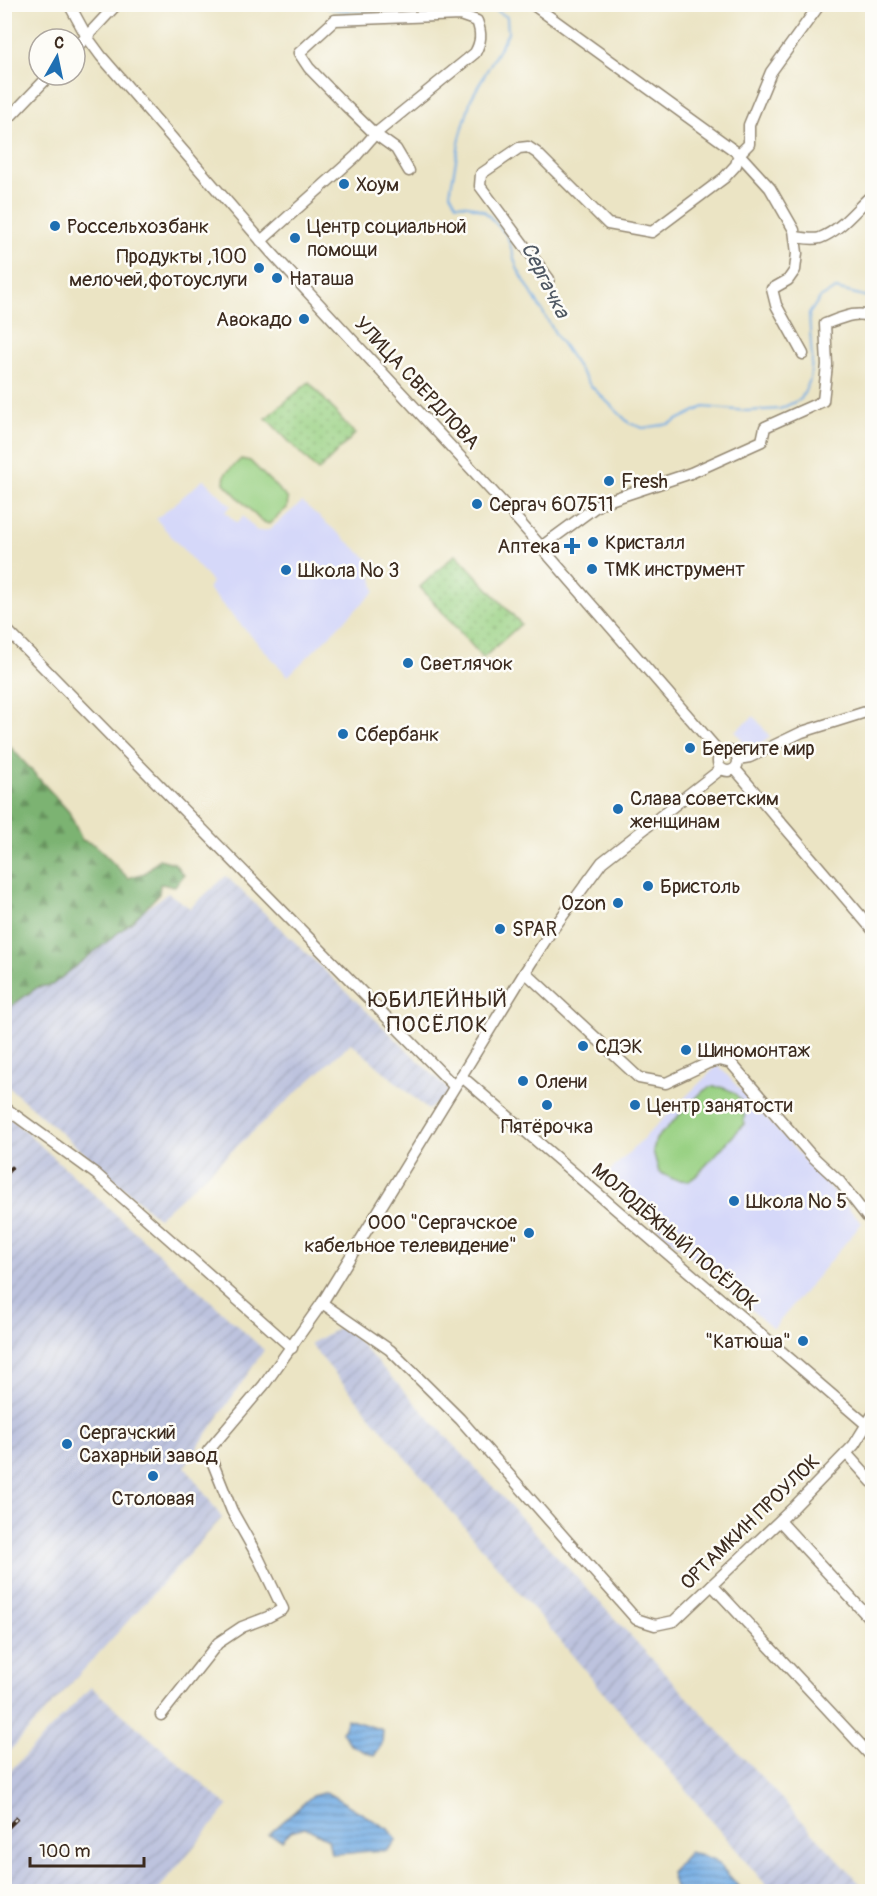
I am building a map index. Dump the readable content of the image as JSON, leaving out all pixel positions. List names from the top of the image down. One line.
{"streets":{"street":["УЛИЦА СВЕРДЛОВА","МОЛОДЁЖНЫЙ ПОСЁЛОК","ОРТАМКИН ПРОУЛОК"]},"crossings":[["МОЛОДЁЖНЫЙ ПОСЁЛОК","ОРТАМКИН ПРОУЛОК"]],"districts":["ЮБИЛЕЙНЫЙ ПОСЁЛОК"],"water":["Сергачка"],"places":{"other":["Хоум","Россельхозбанк","Центр социальной помощи","Продукты ,100 мелочей,фотоуслуги","Наташа","Авокадо","Fresh","Сергач 607511","Кристалл","ТМК инструмент","Школа № 3","Светлячок","Сбербанк","Берегите мир","Слава советским женщинам","Бристоль","Ozon","SPAR","СДЭК","Шиномонтаж","Олени","Пятёрочка","Центр занятости","Школа № 5","ООО \"Сергачское кабельное телевидение\"","\"Катюша\"","Сергачский Сахарный завод","Столовая"],"health":["Аптека"]},"scale_bar":"100 m","north":"top"}
